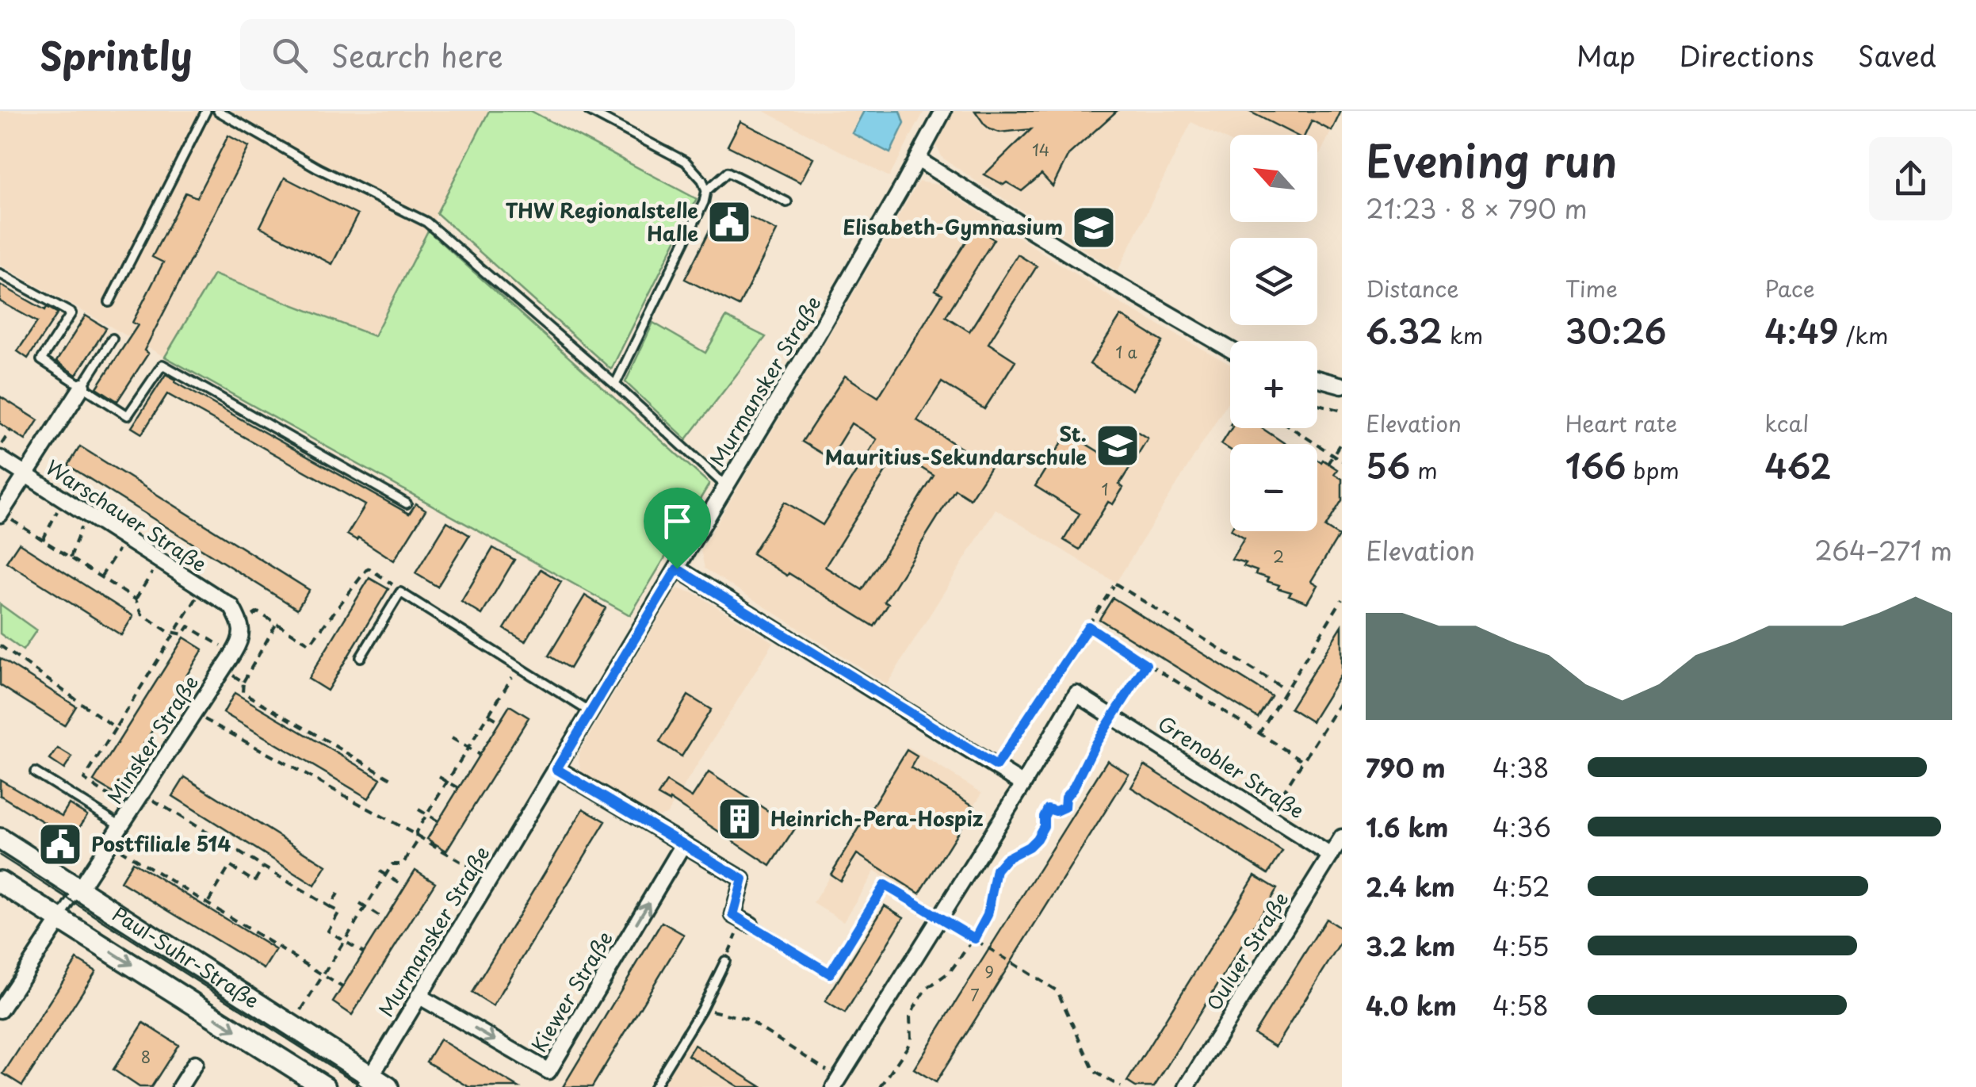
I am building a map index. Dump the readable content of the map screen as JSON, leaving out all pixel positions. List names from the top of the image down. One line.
{"streets":{"street":["Murmansker Straße","Warschauer Straße","Minsker Straße","Grenobler Straße","Ouluer Straße","Paul-Suhr-Straße","Kiewer Straße"]},"crossings":[["Murmansker Straße","Paul-Suhr-Straße"],["Murmansker Straße","Kiewer Straße"],["Warschauer Straße","Minsker Straße"],["Minsker Straße","Paul-Suhr-Straße"],["Grenobler Straße","Ouluer Straße"]],"places":{"public building":["THW Regionalstelle Halle","Postfiliale 514"],"school or university":["Elisabeth-Gymnasium","St. Mauritius-Sekundarschule"],"building":["Heinrich-Pera-Hospiz"]},"house_numbers":["14","1 a","1","2","9","7","8"],"north":"top left","page":{"header":"Sprintly","search":"Search here","nav":["Map","Directions","Saved"],"heading":["Evening run","21:23 · 8 × 790 m"],"map_buttons":["+","−"],"stats":[["Distance","6.32 km"],["Time","30:26"],["Pace","4:49 /km"],["Elevation","56 m"],["Heart rate","166 bpm"],["kcal","462"]],"chart":["Elevation","264–271 m"],"list":[{"name":"790 m","note":"4:38"},{"name":"1.6 km","note":"4:36"},{"name":"2.4 km","note":"4:52"},{"name":"3.2 km","note":"4:55"},{"name":"4.0 km","note":"4:58"}]}}
